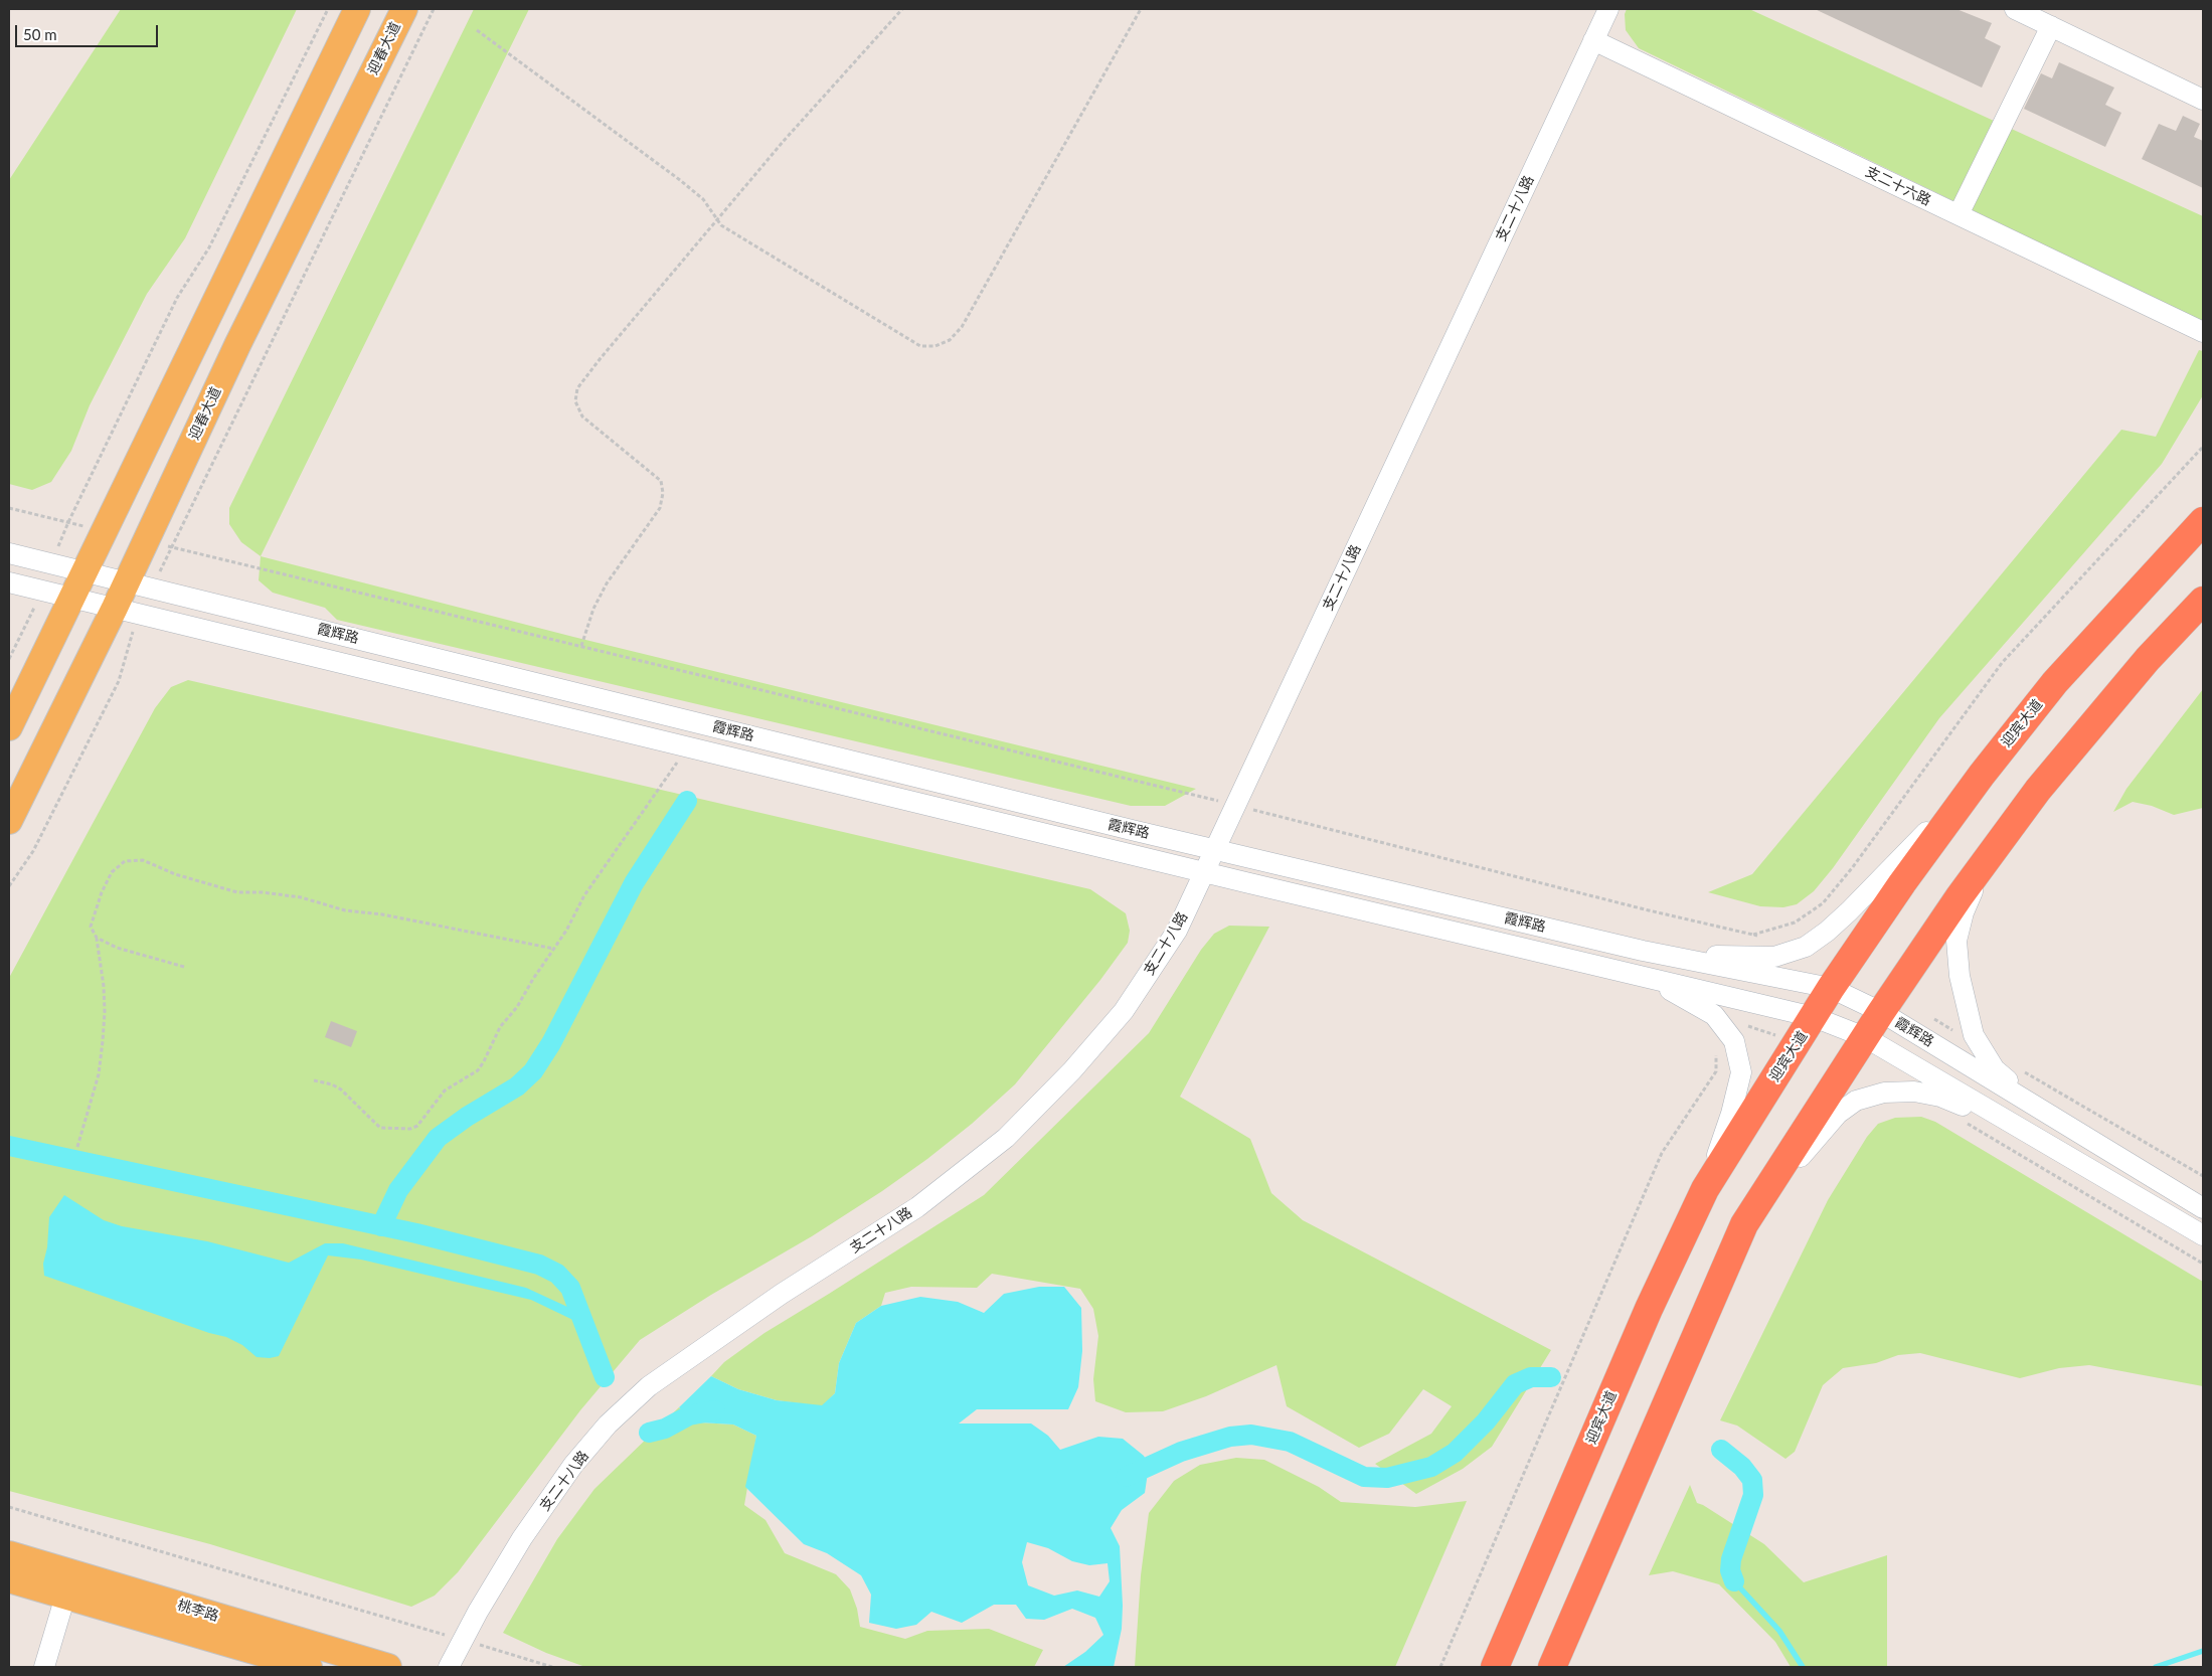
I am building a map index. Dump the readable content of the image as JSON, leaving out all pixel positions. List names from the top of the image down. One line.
{"streets":{"highway":["迎宾大道"],"main road":["迎春大道","桃李路"],"street":["支二十六路","支二十八路","霞辉路"]},"crossings":[["迎春大道","霞辉路"],["支二十六路","支二十八路"],["支二十八路","霞辉路"],["霞辉路","迎宾大道"]],"scale_bar":"50 m"}
